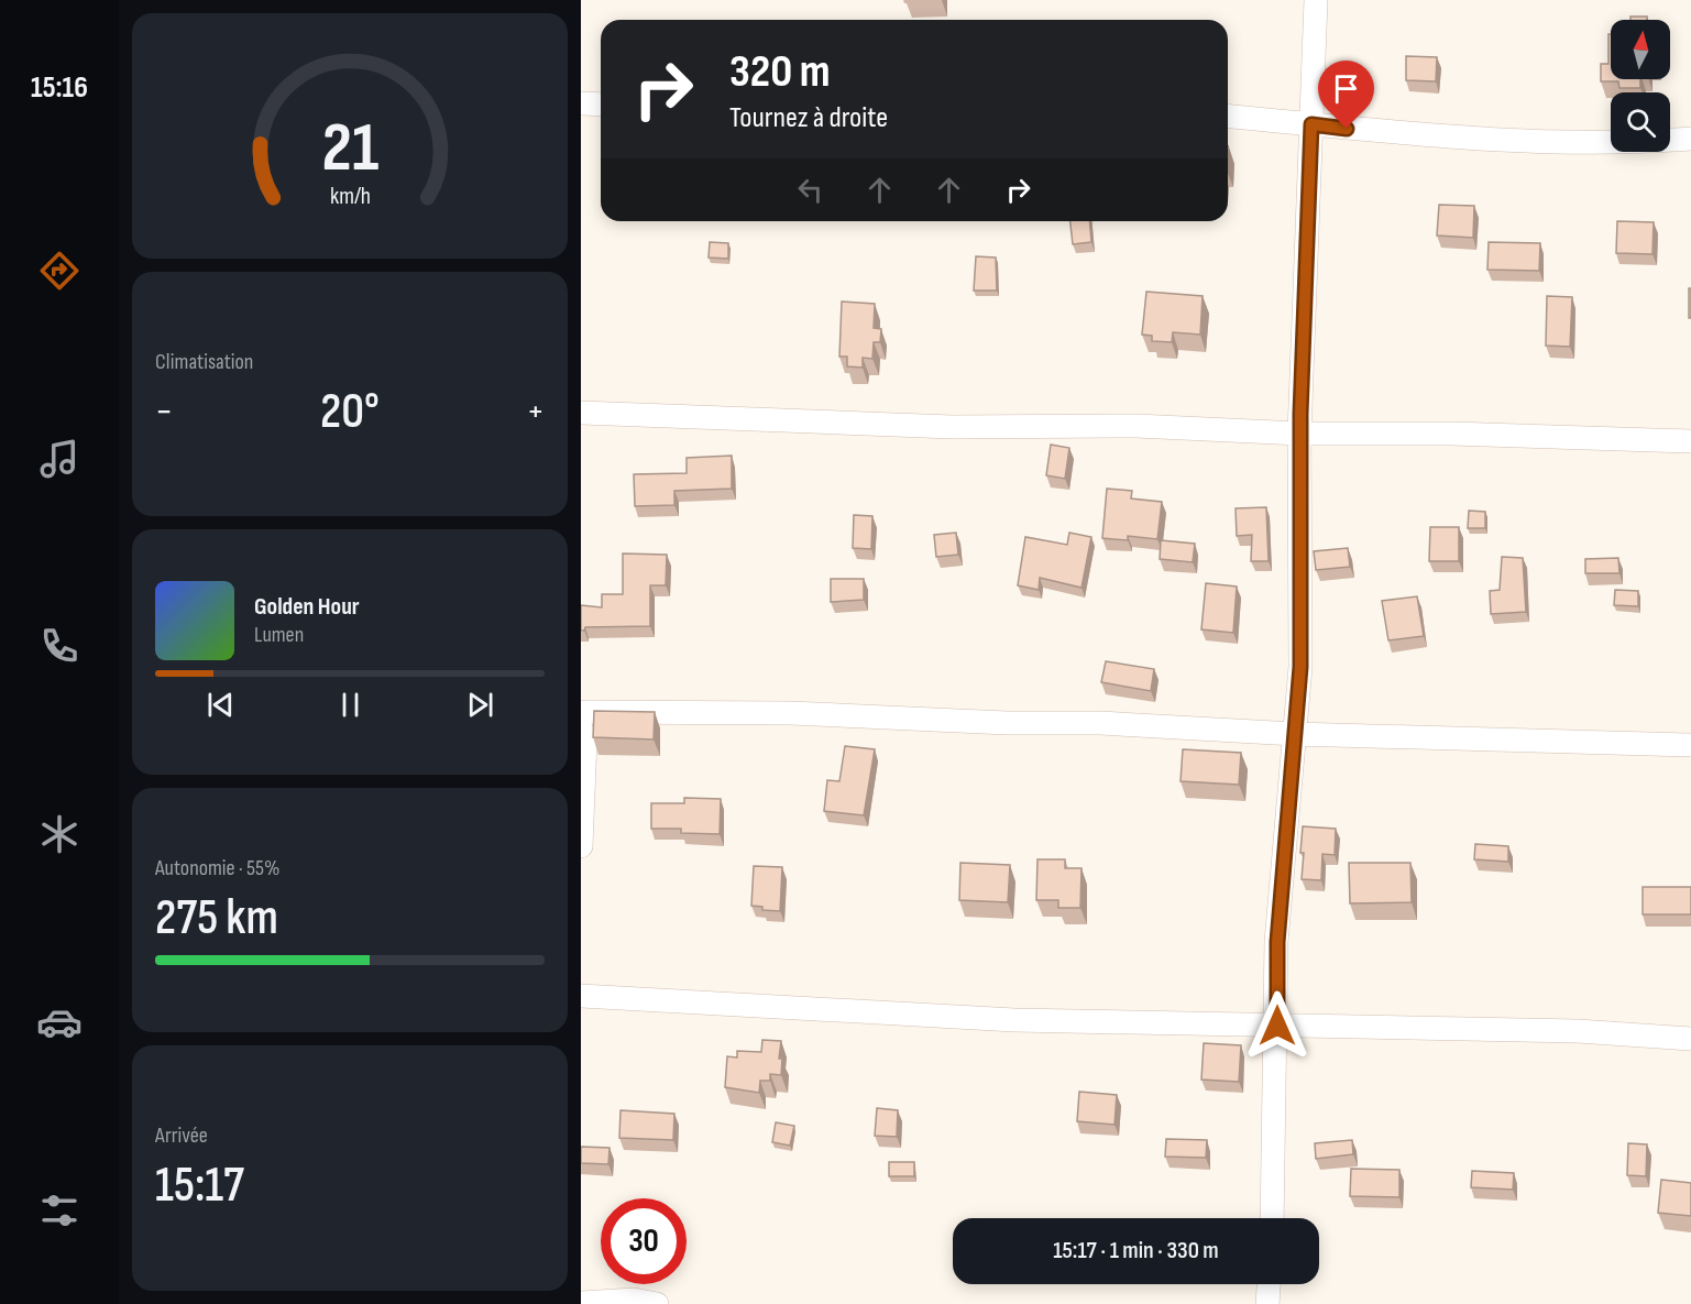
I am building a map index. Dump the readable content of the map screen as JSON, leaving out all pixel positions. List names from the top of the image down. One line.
{"north":"top","page":{"tabs":"15:16","turn":["320 m","Tournez à droite"],"tile":["Climatisation",["Autonomie · 55%","275 km"],["Arrivée","15:17"]],"heat":["−","20°","+"],"song":["Golden Hour","Lumen"],"limit":"30","trip":"15:17 · 1 min · 330 m","gauge":["21","km/h"]}}
